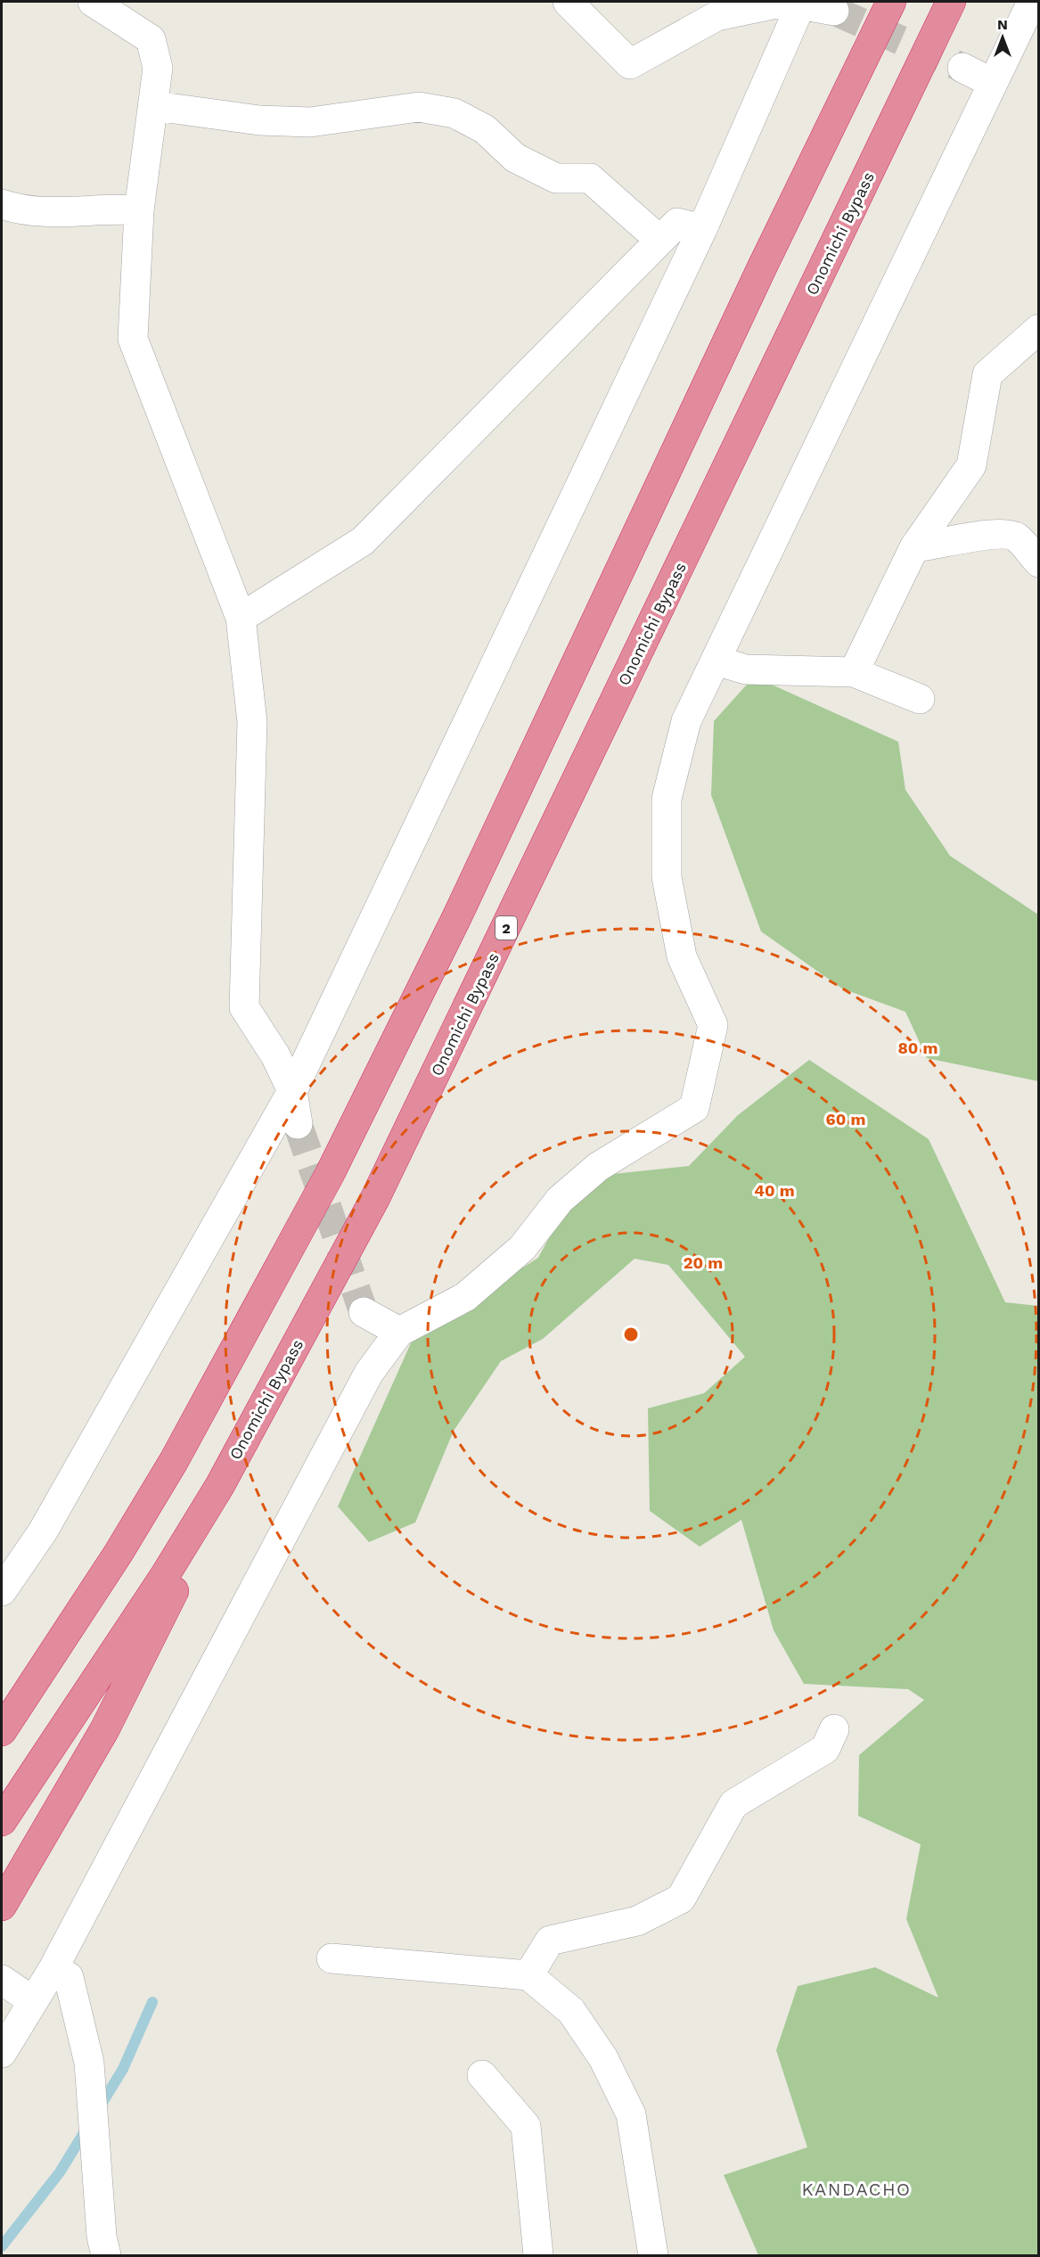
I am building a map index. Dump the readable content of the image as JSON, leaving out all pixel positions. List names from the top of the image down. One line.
{"streets":{"highway":["Onomichi Bypass","2"]},"districts":["KANDACHO"],"north":"top","rings":["80 m","60 m","40 m","20 m"]}
